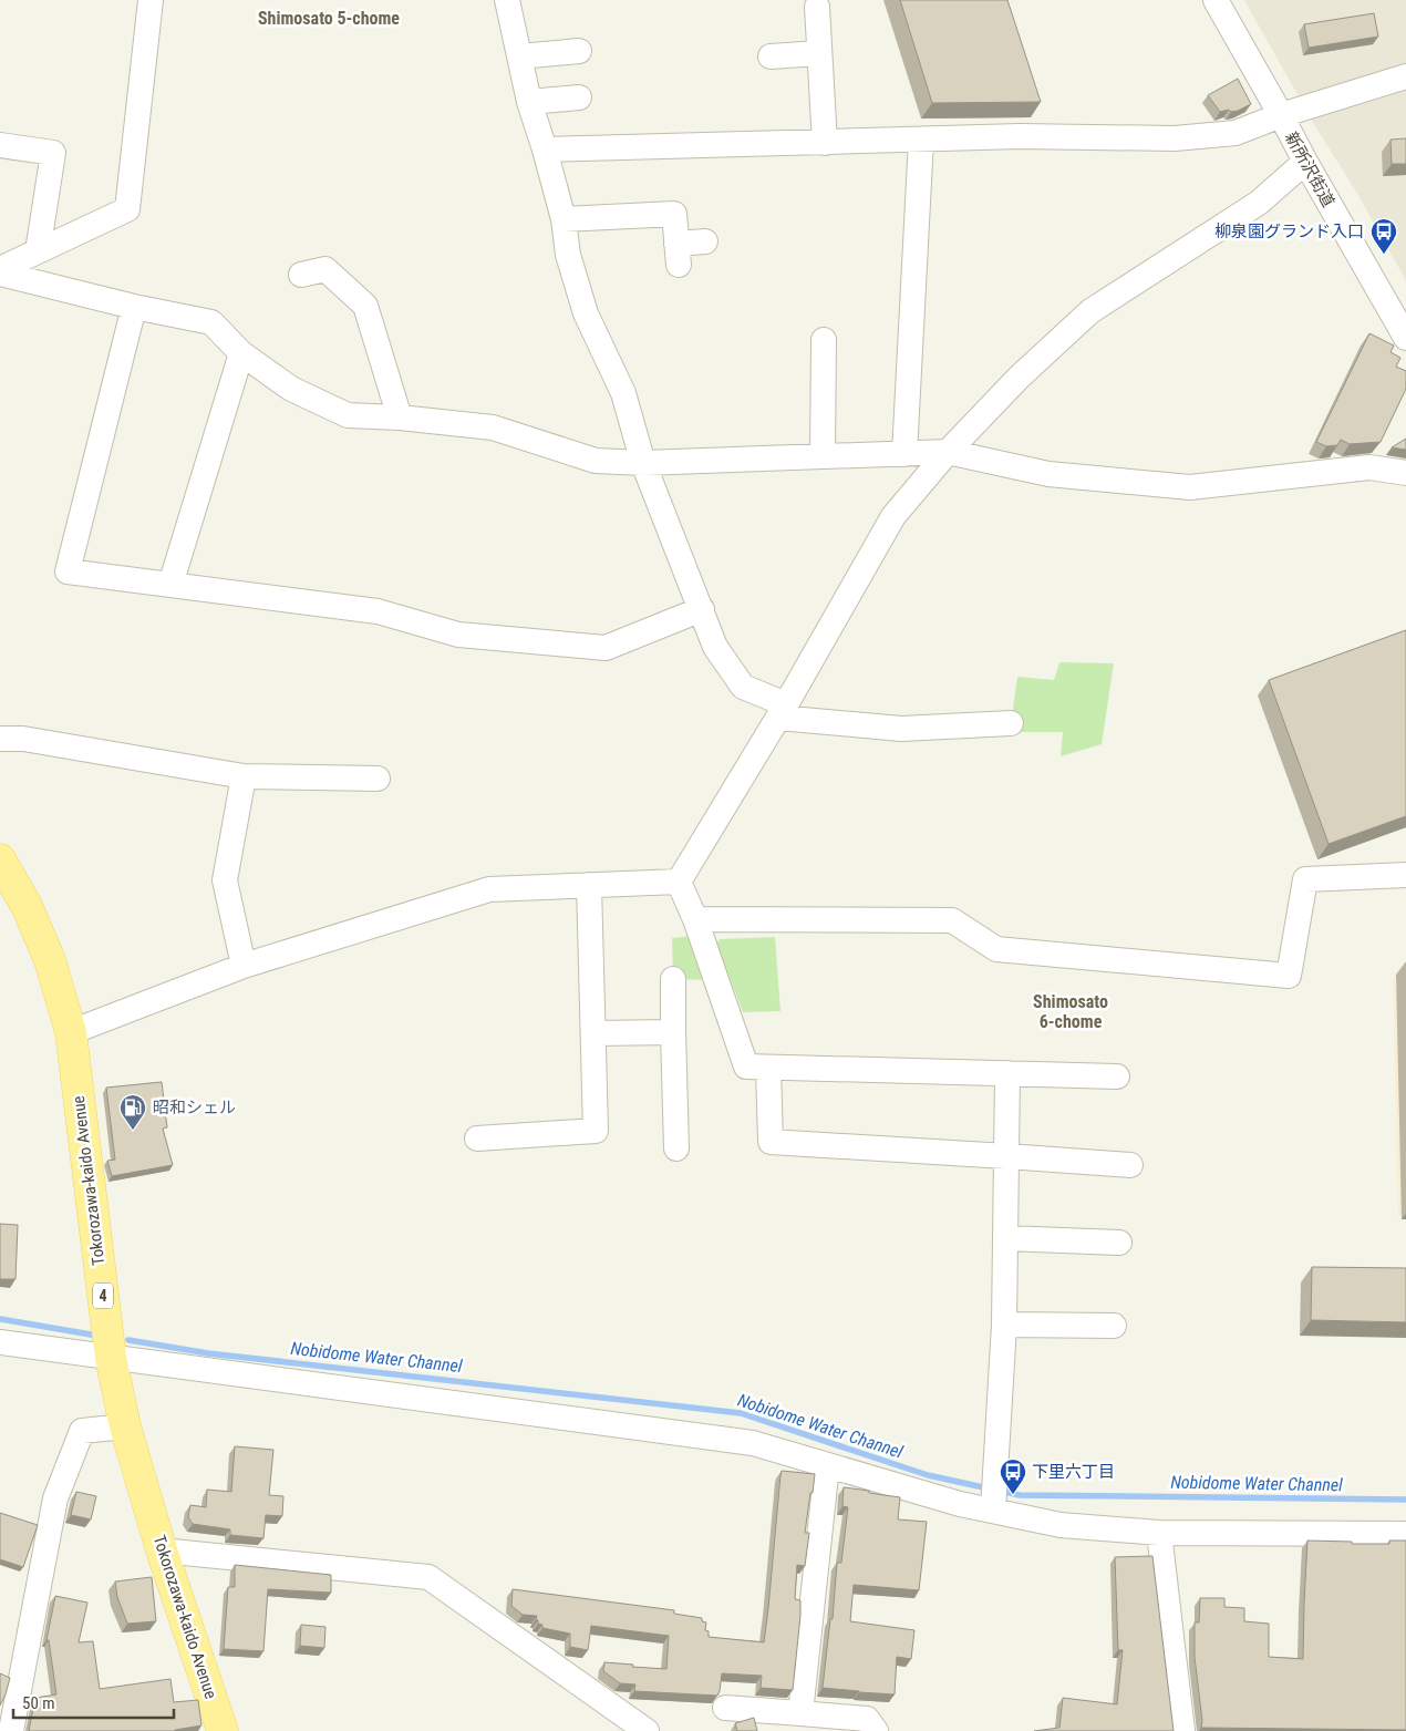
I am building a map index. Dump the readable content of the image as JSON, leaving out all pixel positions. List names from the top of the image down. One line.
{"streets":{"main road":["Tokorozawa-kaido Avenue","4"],"street":["新所沢街道"]},"districts":["Shimosato 5-chome","Shimosato 6-chome"],"water":["Nobidome Water Channel"],"places":{"bus stop":["柳泉園グランド入口","下里六丁目"],"fuel station":["昭和シェル"]},"scale_bar":"50 m"}
